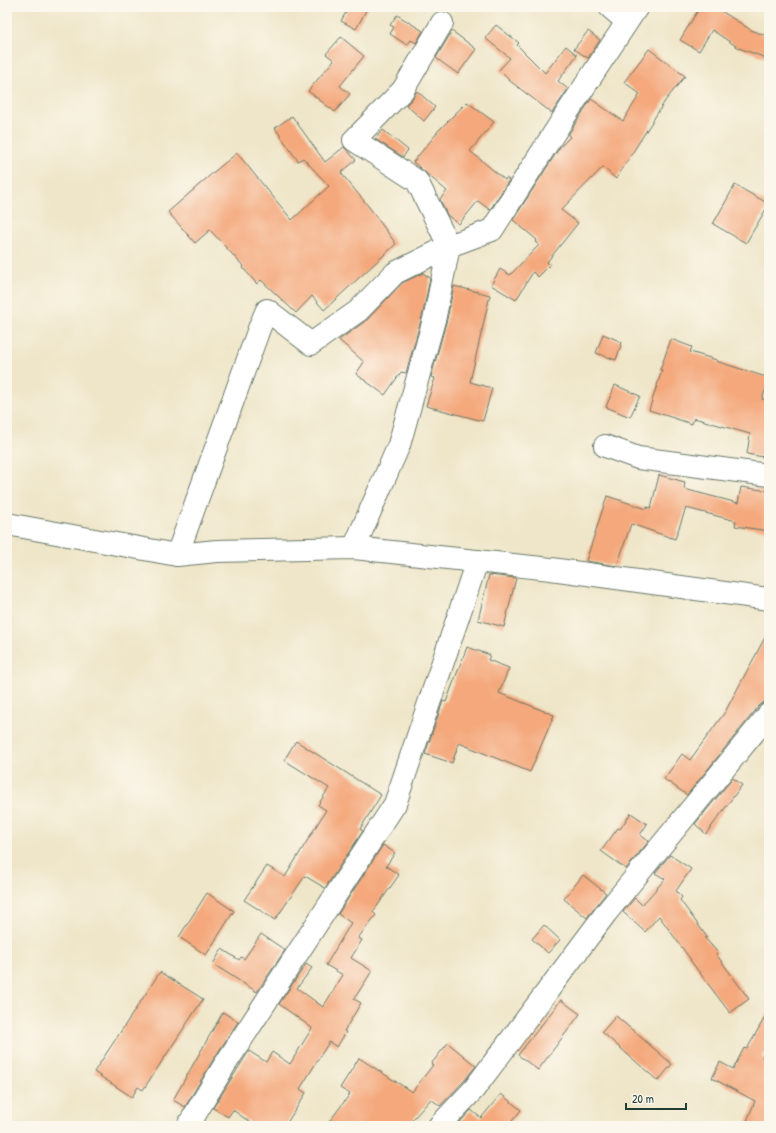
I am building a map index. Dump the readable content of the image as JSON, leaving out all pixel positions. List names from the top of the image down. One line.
{"scale_bar":"20 m"}
